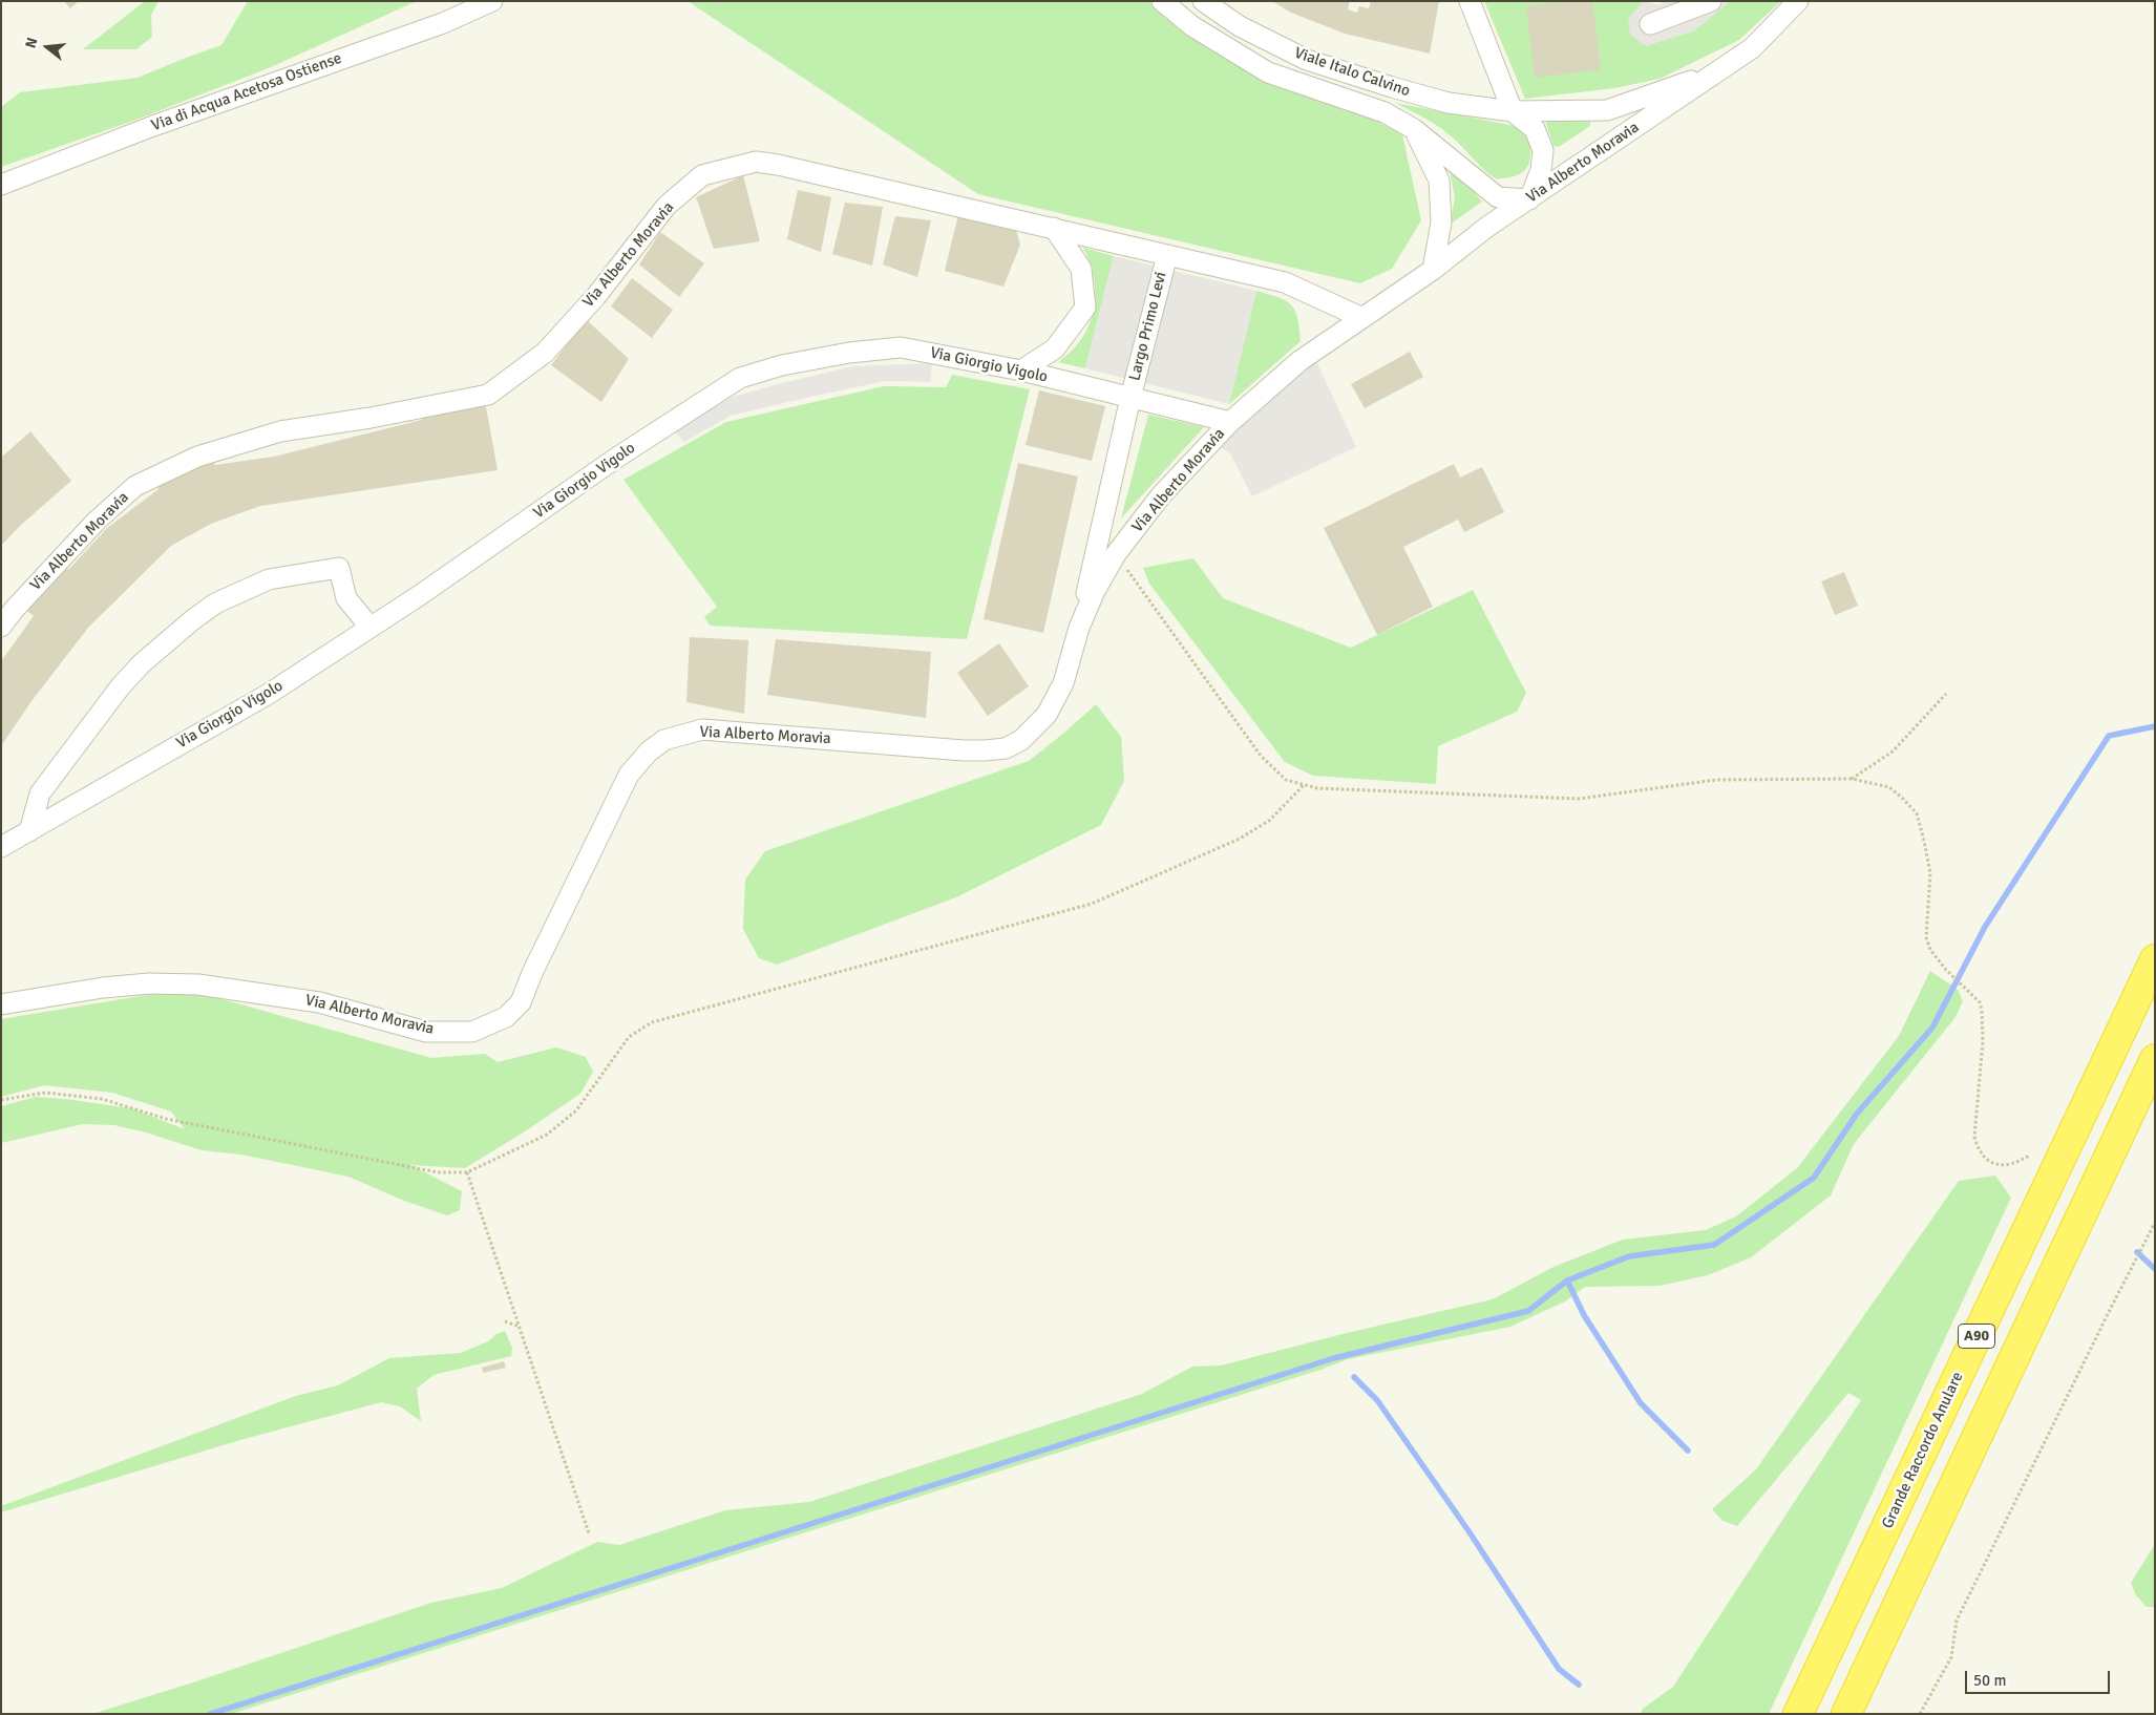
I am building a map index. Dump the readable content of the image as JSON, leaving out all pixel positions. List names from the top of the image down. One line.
{"streets":{"highway":["A90","Grande Raccordo Anulare"],"street":["Viale Italo Calvino","Via di Acqua Acetosa Ostiense","Via Alberto Moravia","Largo Primo Levi","Via Giorgio Vigolo"]},"crossings":[["Viale Italo Calvino","Via Alberto Moravia"],["Via Alberto Moravia","Largo Primo Levi"],["Via Alberto Moravia","Via Giorgio Vigolo"],["Largo Primo Levi","Via Giorgio Vigolo"]],"scale_bar":"50 m","north":"left"}
